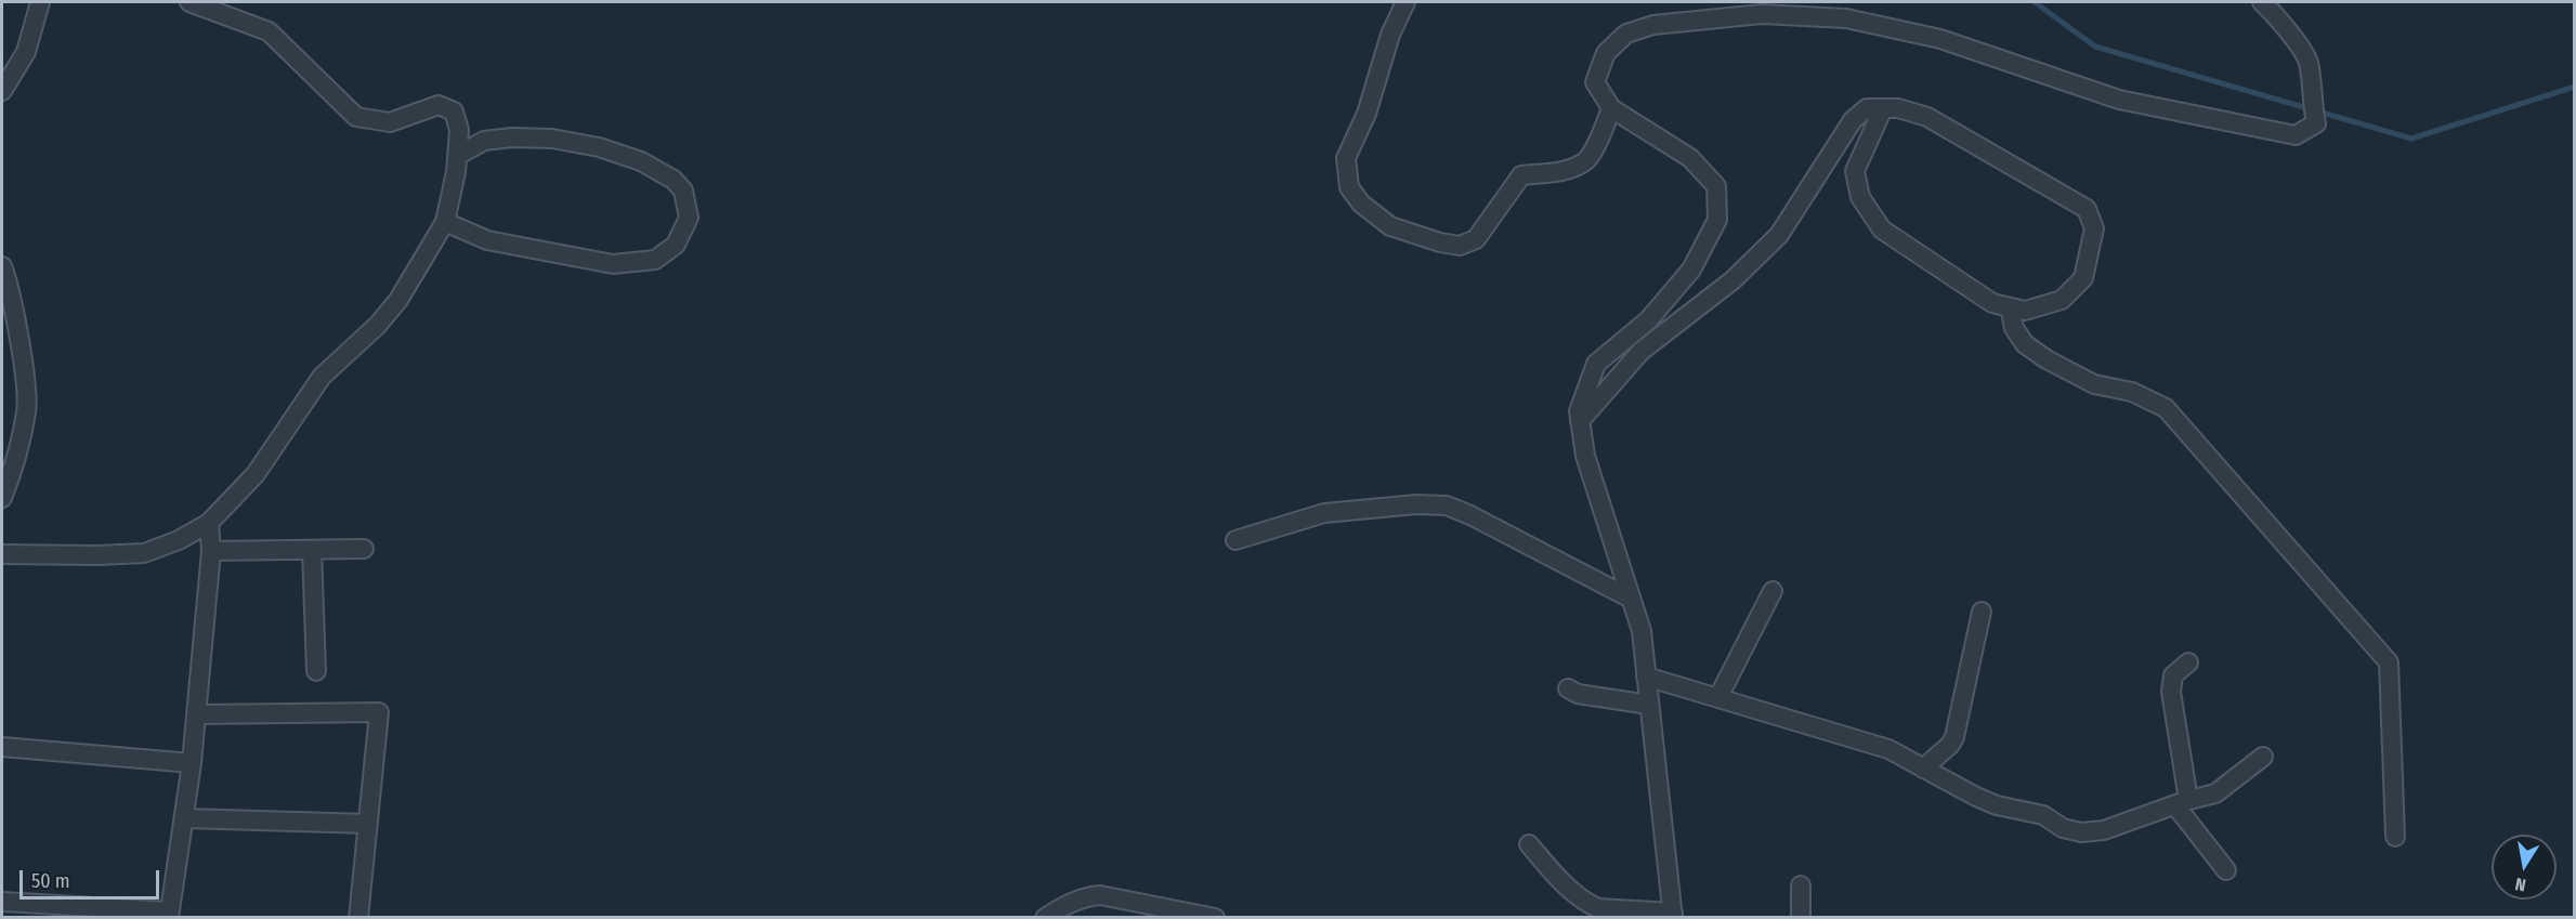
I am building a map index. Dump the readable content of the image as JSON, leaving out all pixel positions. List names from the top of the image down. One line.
{"scale_bar":"50 m","north":"bottom"}
